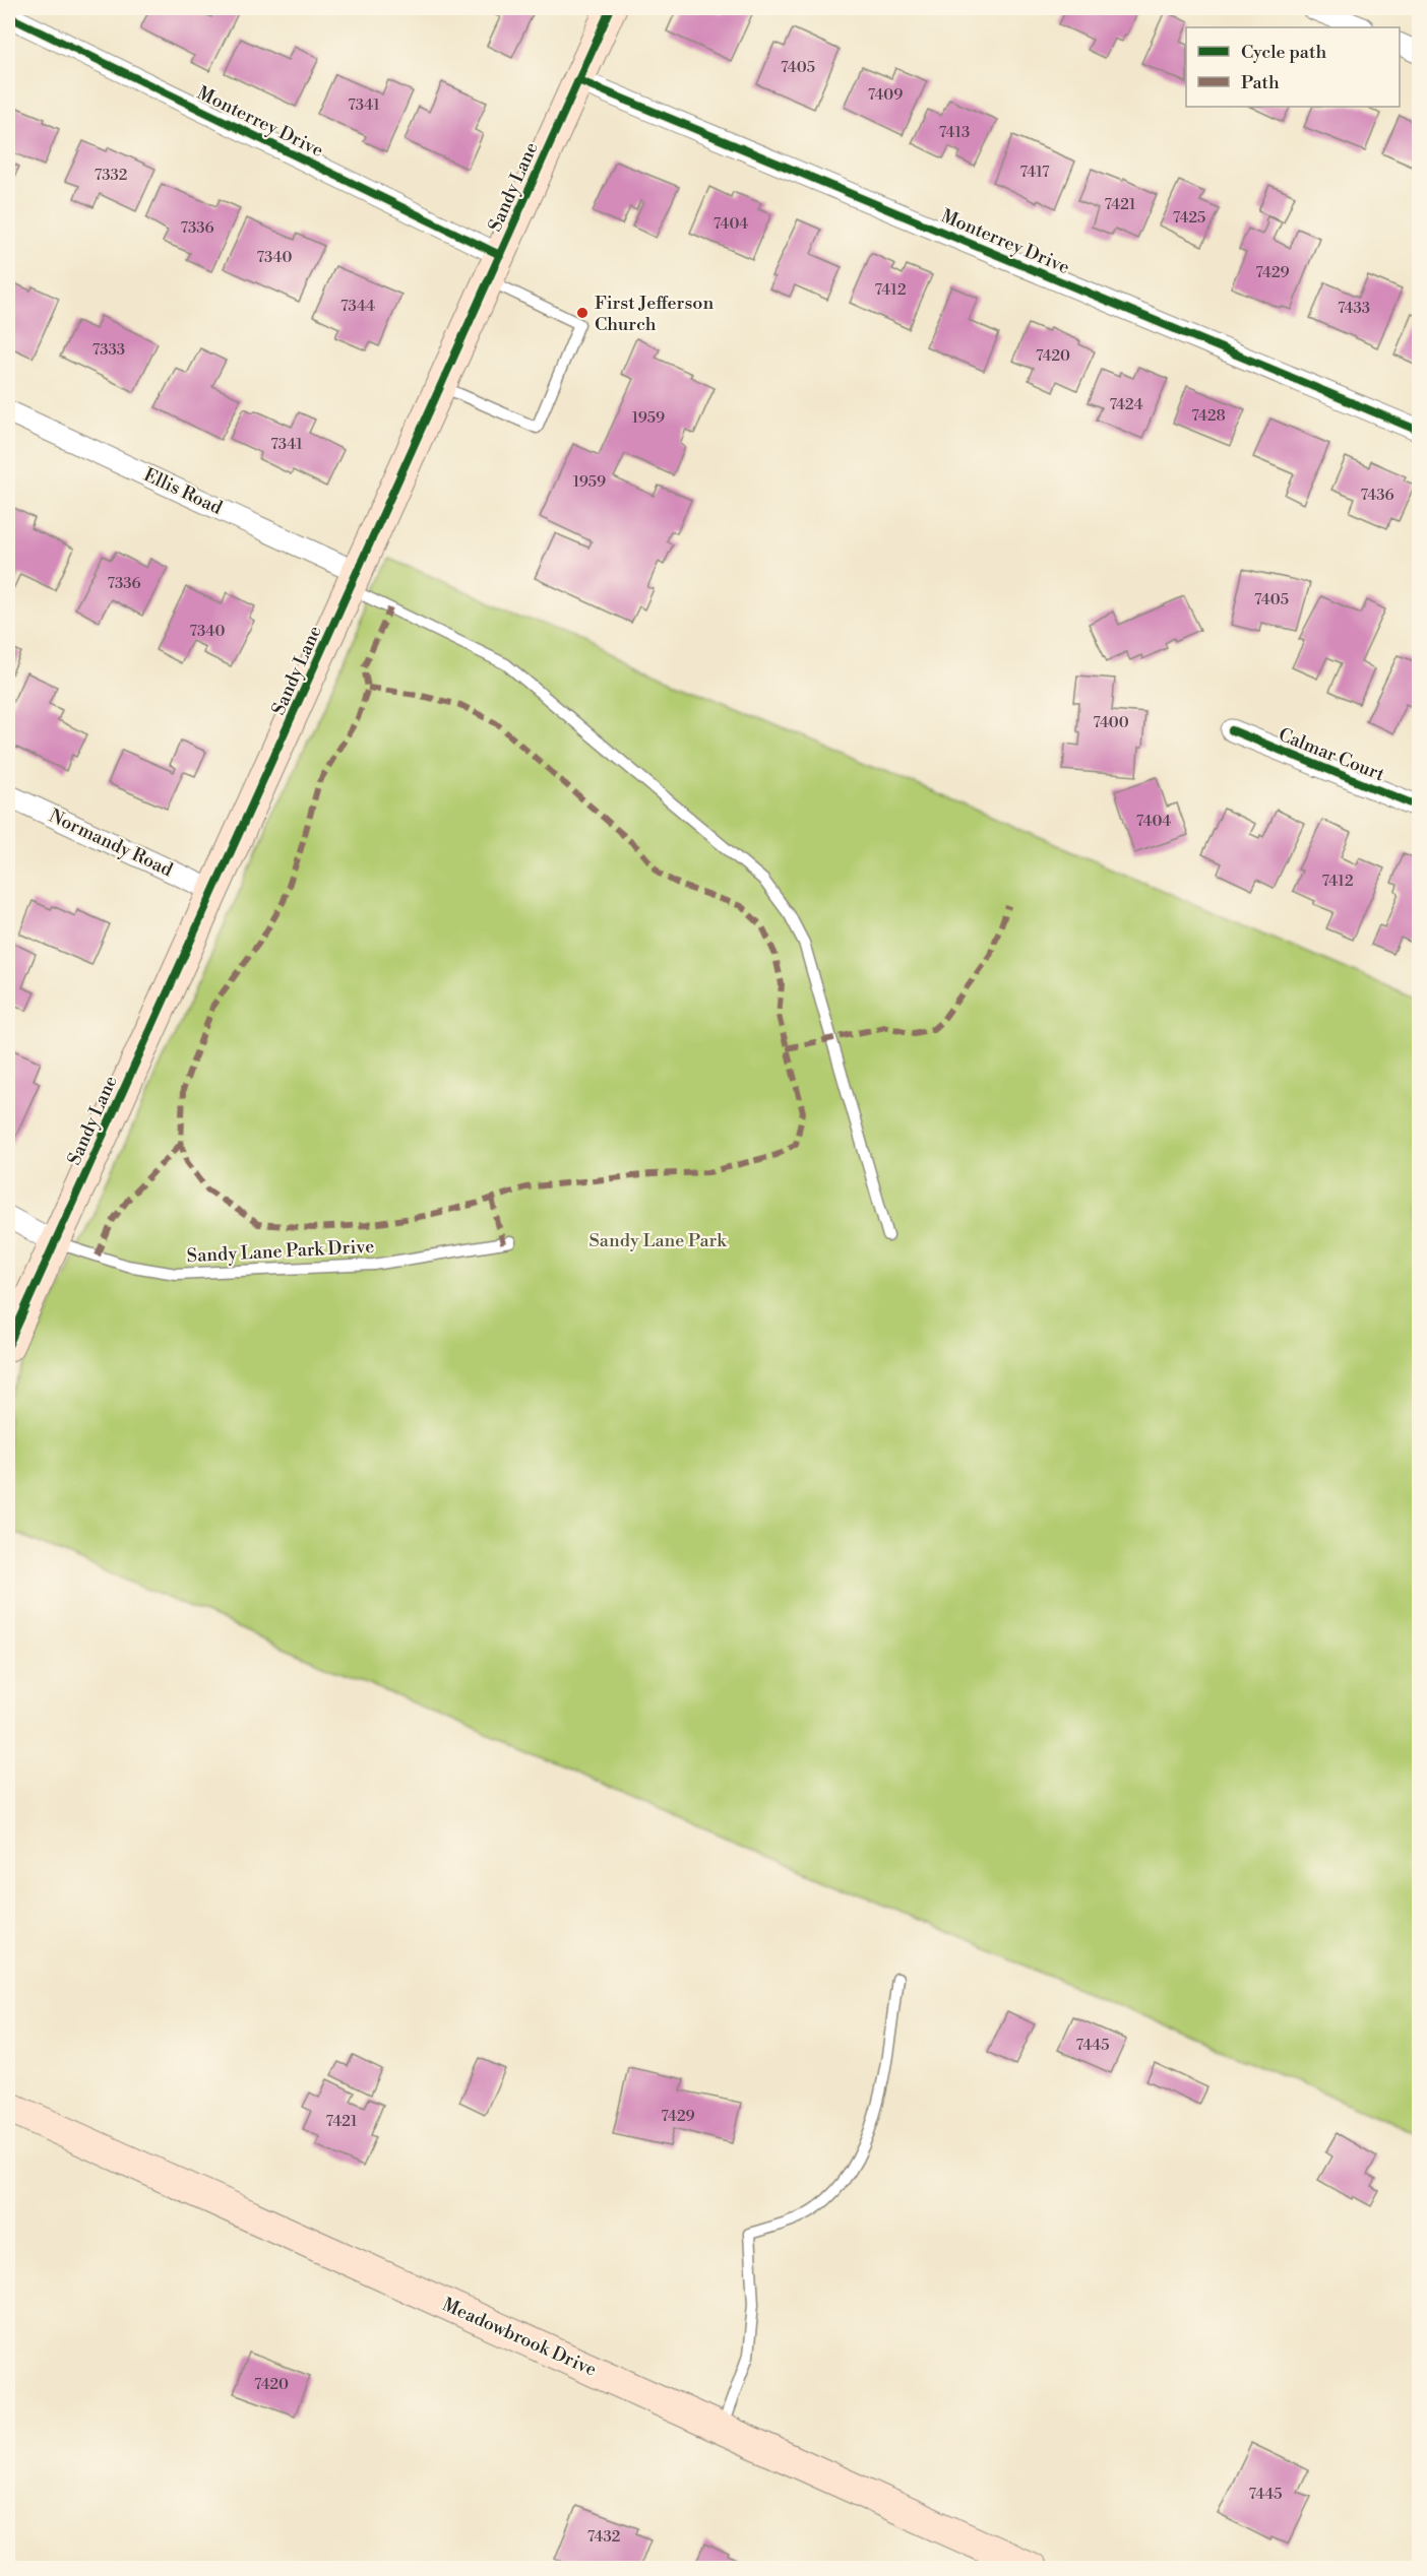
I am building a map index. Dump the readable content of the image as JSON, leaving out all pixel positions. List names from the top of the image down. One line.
{"streets":{"street":["Monterrey Drive","Sandy Lane","Ellis Road","Calmar Court","Normandy Road","Meadowbrook Drive"],"lane":["Sandy Lane Park Drive"]},"crossings":[["Monterrey Drive","Sandy Lane"],["Sandy Lane","Ellis Road"],["Sandy Lane","Normandy Road"],["Sandy Lane","Sandy Lane Park Drive"]],"parks":["Sandy Lane Park"],"places":["First Jefferson Church"],"house_numbers":["7405","7409","7341","7413","7417","7332","7421","7425","7404","7336","7340","7429","7412","7344","7433","7333","7420","7424","7428","1959","7341","1959","7436","7336","7405","7340","7400","7404","7412","7445","7429","7421","7420","7445","7432"],"legend":["Cycle path","Path"]}
